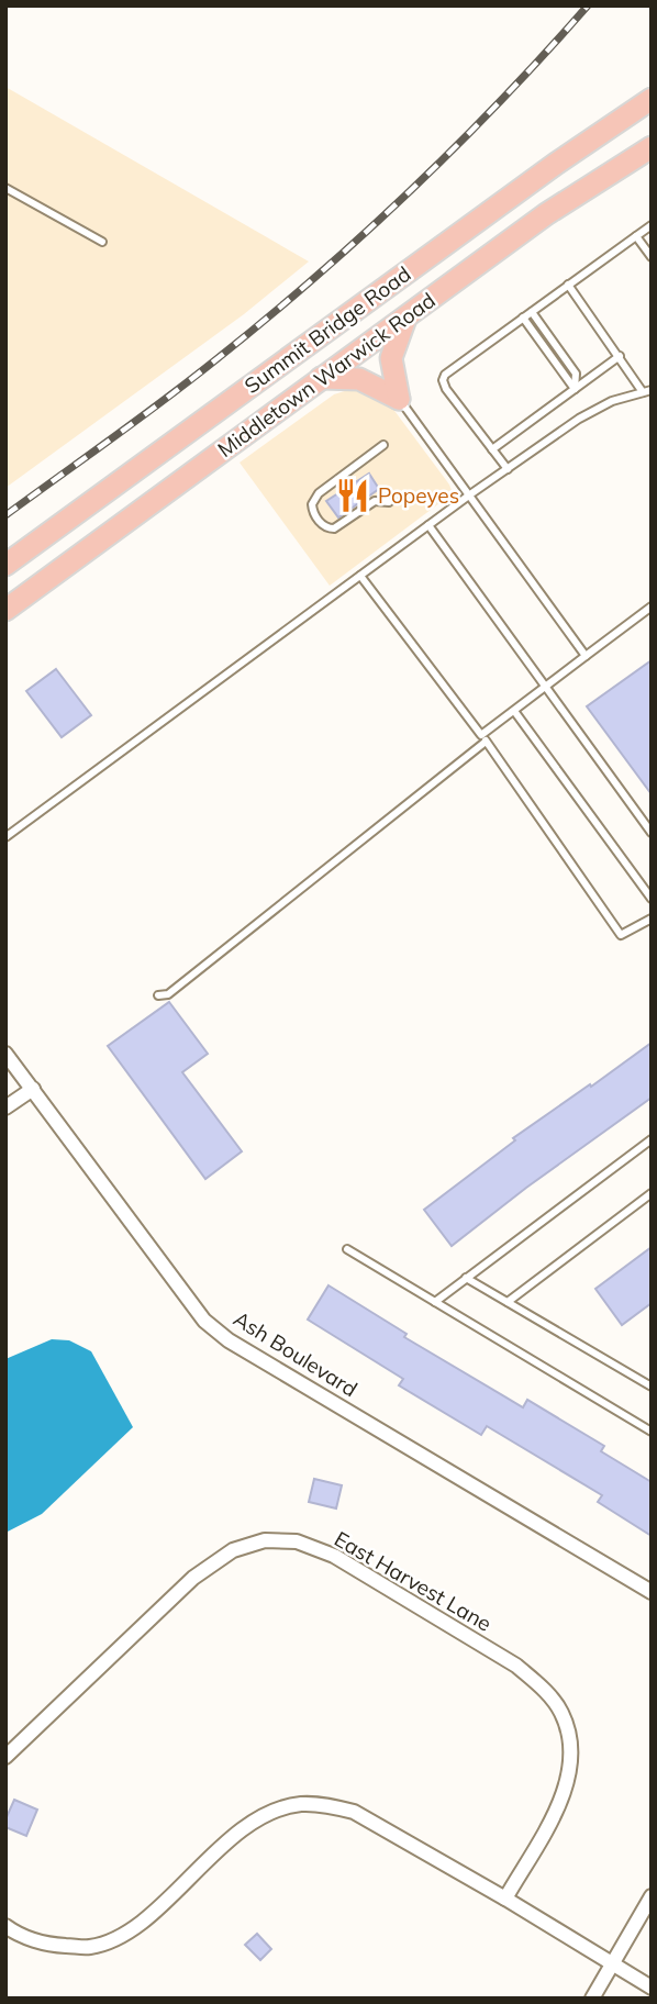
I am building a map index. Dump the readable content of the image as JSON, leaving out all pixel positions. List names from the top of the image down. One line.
{"streets":{"main road":["Summit Bridge Road","Middletown Warwick Road"],"street":["Ash Boulevard","East Harvest Lane"]},"places":{"restaurant":["Popeyes"]}}
